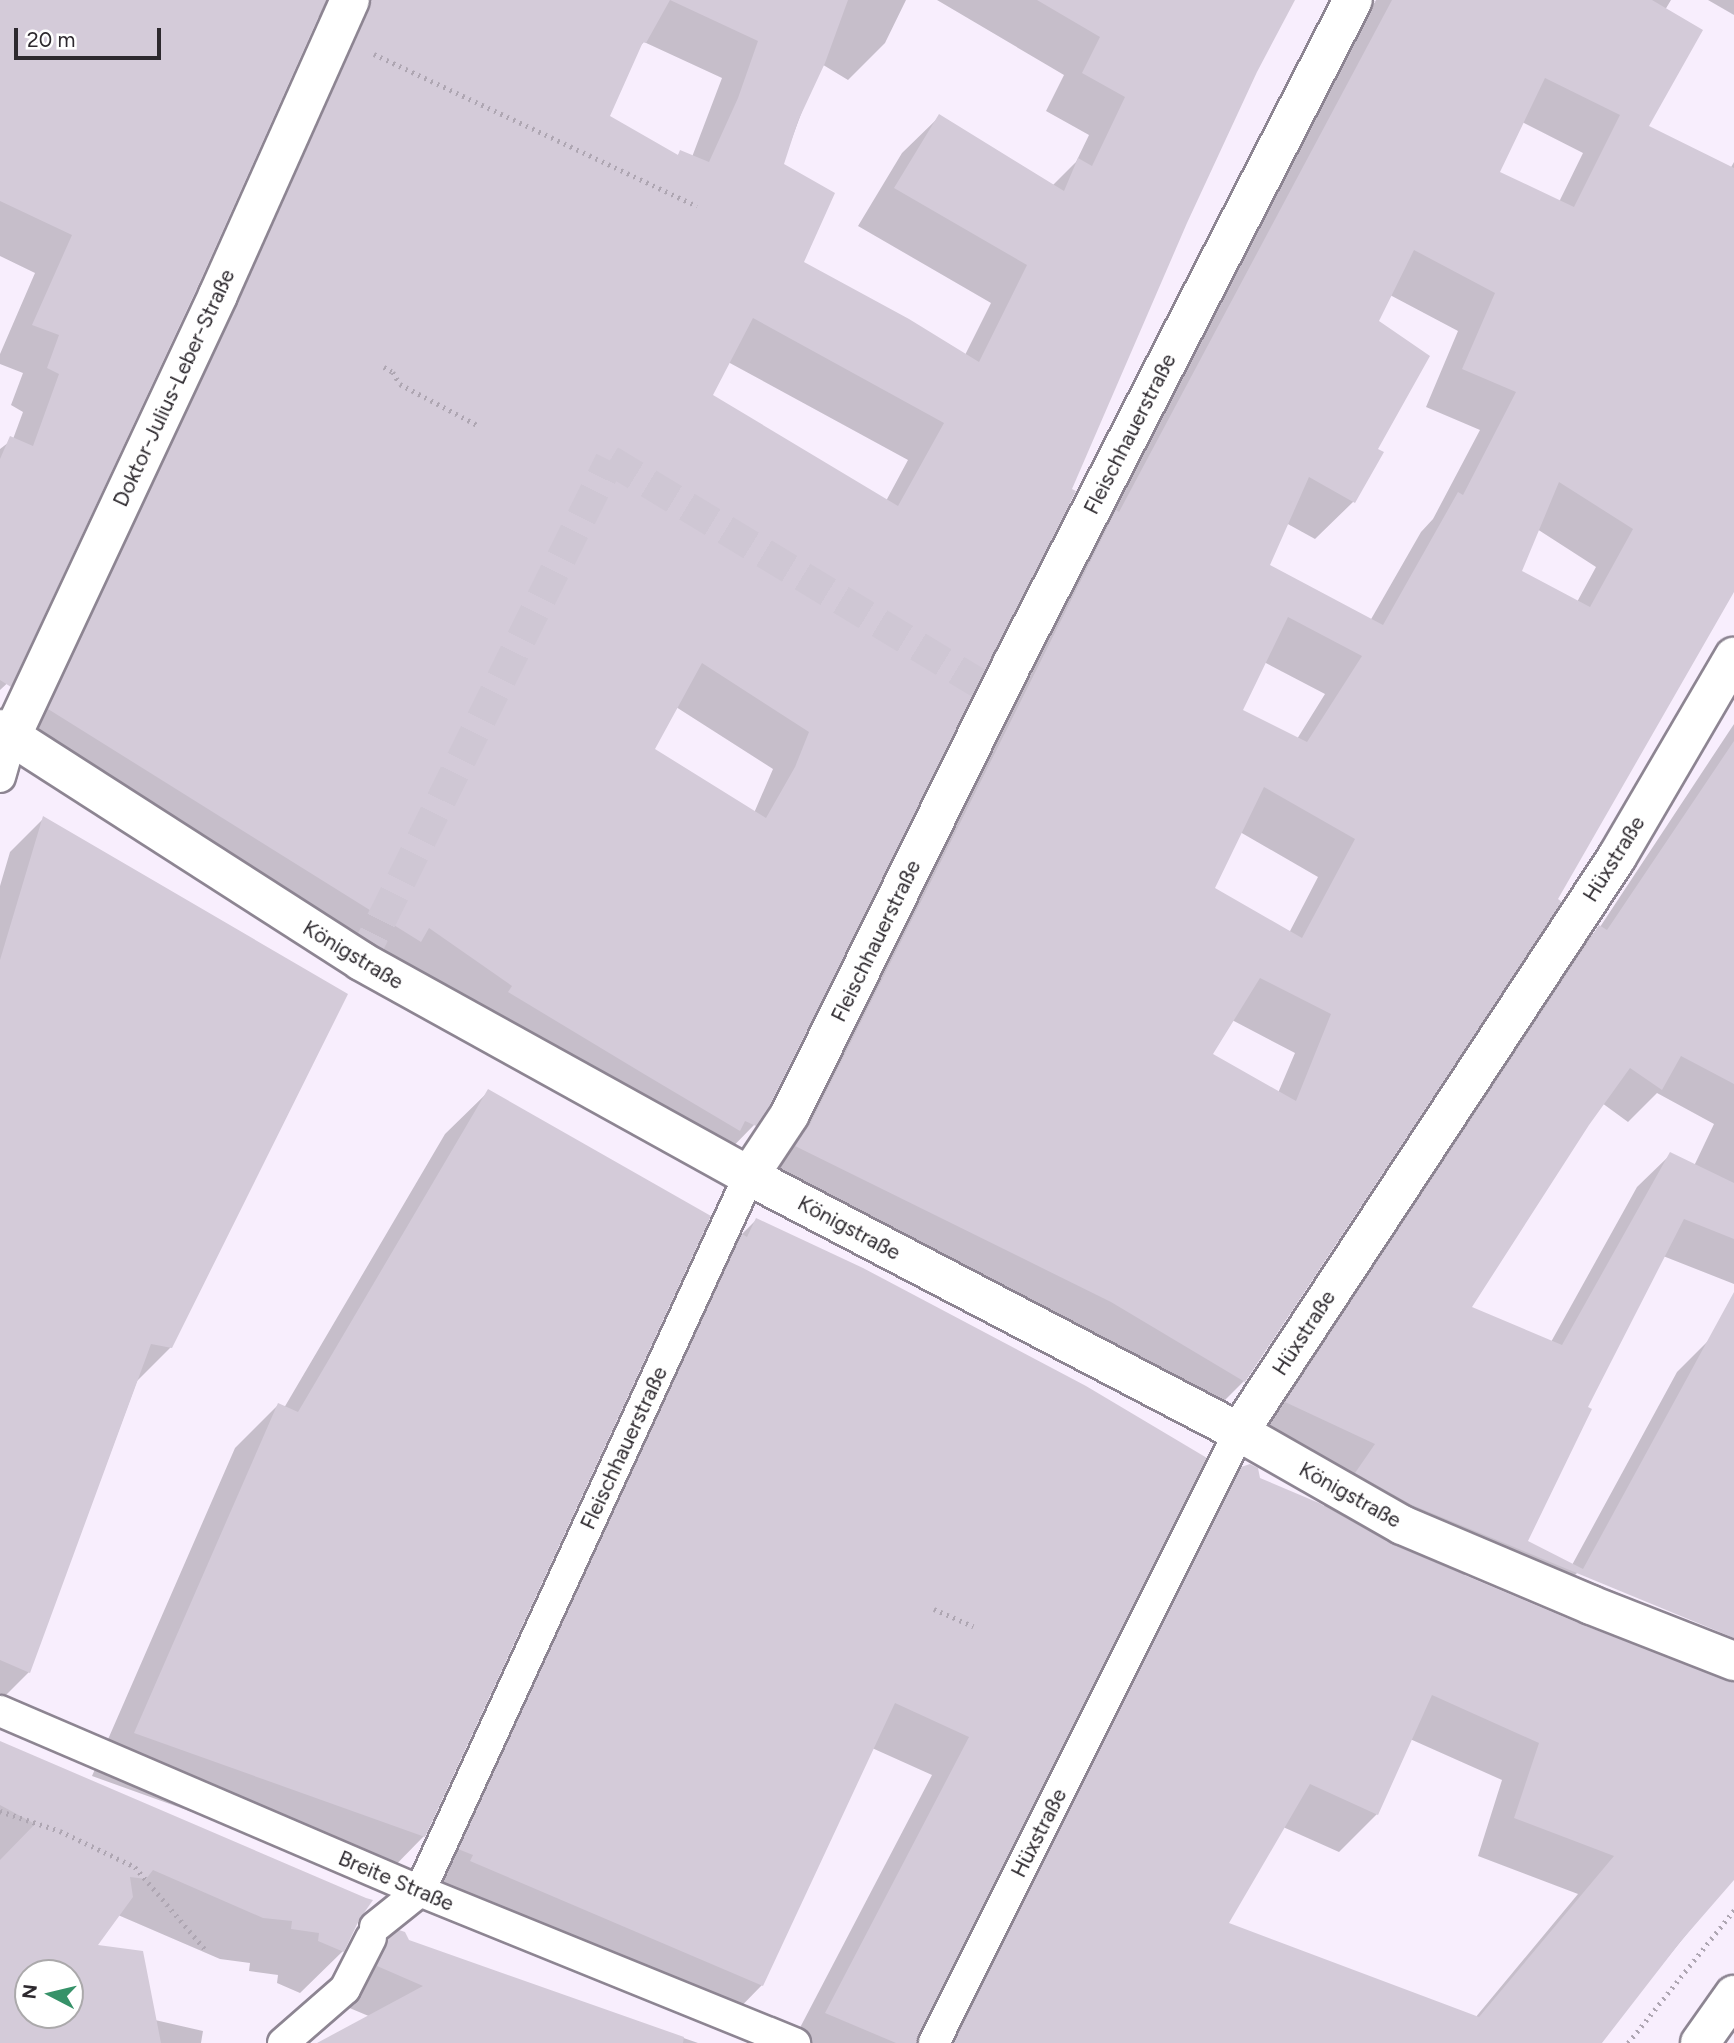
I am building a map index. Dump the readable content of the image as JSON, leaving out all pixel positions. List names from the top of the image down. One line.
{"streets":{"street":["Doktor-Julius-Leber-Straße","Fleischhauerstraße","Hüxstraße","Königstraße","Breite Straße"]},"crossings":[["Doktor-Julius-Leber-Straße","Königstraße"],["Fleischhauerstraße","Königstraße"],["Fleischhauerstraße","Breite Straße"],["Hüxstraße","Königstraße"]],"scale_bar":"20 m","north":"left"}
